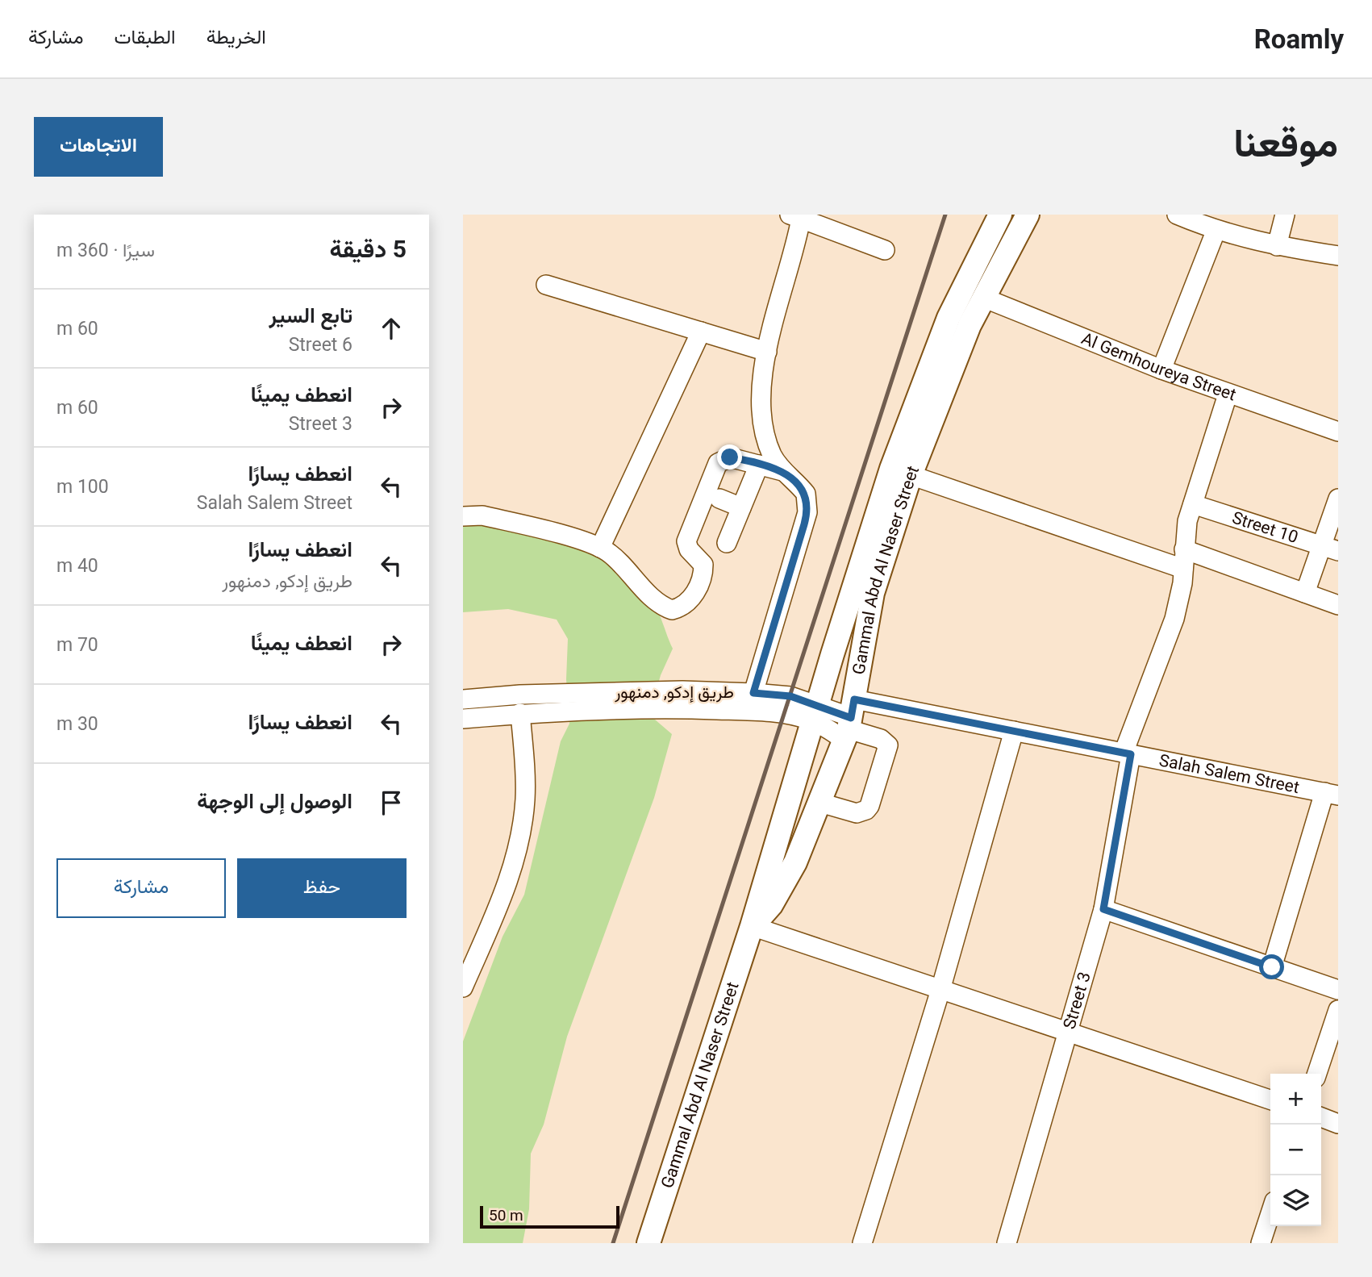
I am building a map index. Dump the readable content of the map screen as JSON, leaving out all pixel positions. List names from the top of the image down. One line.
{"streets":{"main road":["Gammal Abd Al Naser Street"],"street":["Al Gemhoureya Street","Street 10","طريق إدكو, دمنهور","Salah Salem Street","Street 3"]},"crossings":[["Al Gemhoureya Street","Gammal Abd Al Naser Street"],["Al Gemhoureya Street","Street 3"],["Street 10","Street 3"],["Gammal Abd Al Naser Street","طريق إدكو, دمنهور"],["Gammal Abd Al Naser Street","Salah Salem Street"],["طريق إدكو, دمنهور","Salah Salem Street"],["Salah Salem Street","Street 3"]],"scale_bar":"50 m","page":{"header":"Roamly","nav":["الخريطة","الطبقات","مشاركة"],"title":"موقعنا","buttons":["الاتجاهات",["حفظ","مشاركة"]],"heading":["5 دقيقة","سيرًا · 360 m"],"list":[["تابع السير","Street 6","60 m"],["انعطف يمينًا","Street 3","60 m"],["انعطف يسارًا","Salah Salem Street","100 m"],["انعطف يسارًا","طريق إدكو, دمنهور","40 m"],["انعطف يمينًا","70 m"],["انعطف يسارًا","30 m"],"الوصول إلى الوجهة"],"map_buttons":["+","−"],"scale":"50 m"}}
